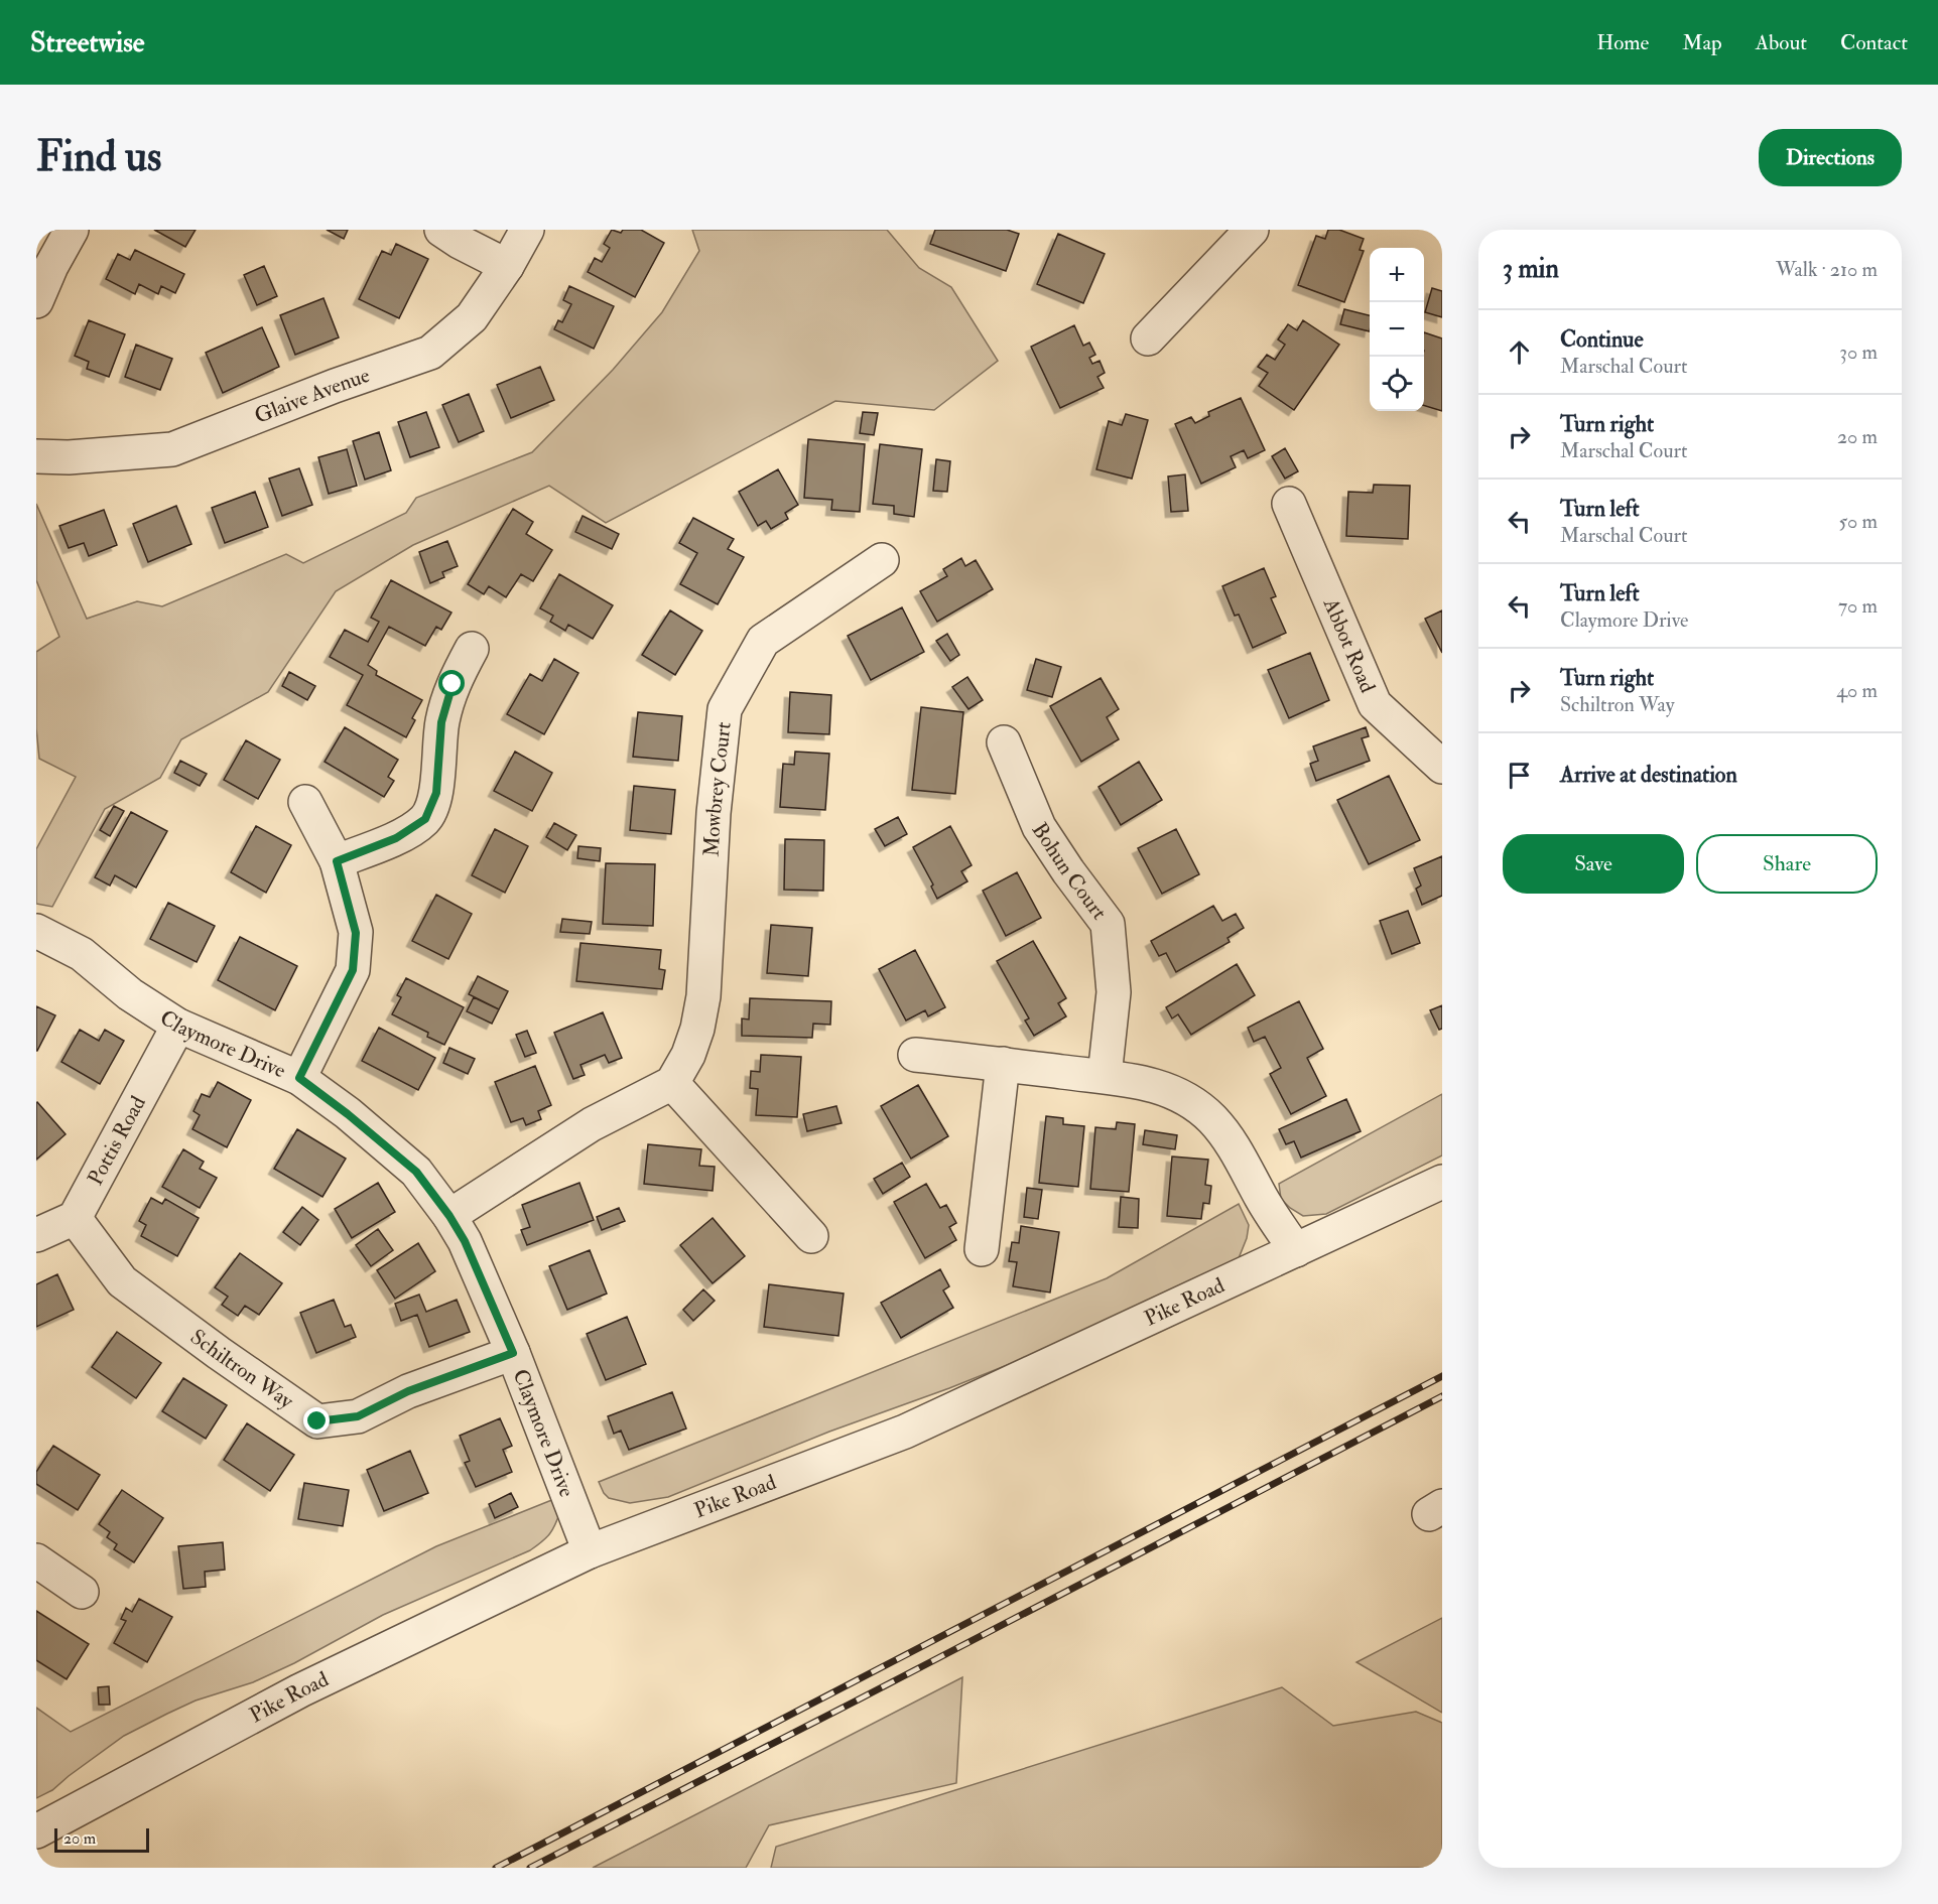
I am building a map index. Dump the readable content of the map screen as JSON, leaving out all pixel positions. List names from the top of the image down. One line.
{"streets":{"street":["Glaive Avenue","Abbot Road","Mowbrey Court","Bohun Court","Claymore Drive","Pottis Road","Pike Road","Schiltron Way"]},"crossings":[["Claymore Drive","Pottis Road"],["Claymore Drive","Pike Road"],["Claymore Drive","Schiltron Way"],["Pottis Road","Schiltron Way"]],"scale_bar":"20 m","page":{"header":"Streetwise","nav":["Home","Map","About","Contact"],"buttons":["Directions",["Save","Share"]],"title":"Find us","heading":["3 min","Walk · 210 m"],"map_buttons":["+","−"],"list":[["Continue","Marschal Court","30 m"],["Turn right","Marschal Court","20 m"],["Turn left","Marschal Court","50 m"],["Turn left","Claymore Drive","70 m"],["Turn right","Schiltron Way","40 m"],"Arrive at destination"],"scale":"20 m"}}
